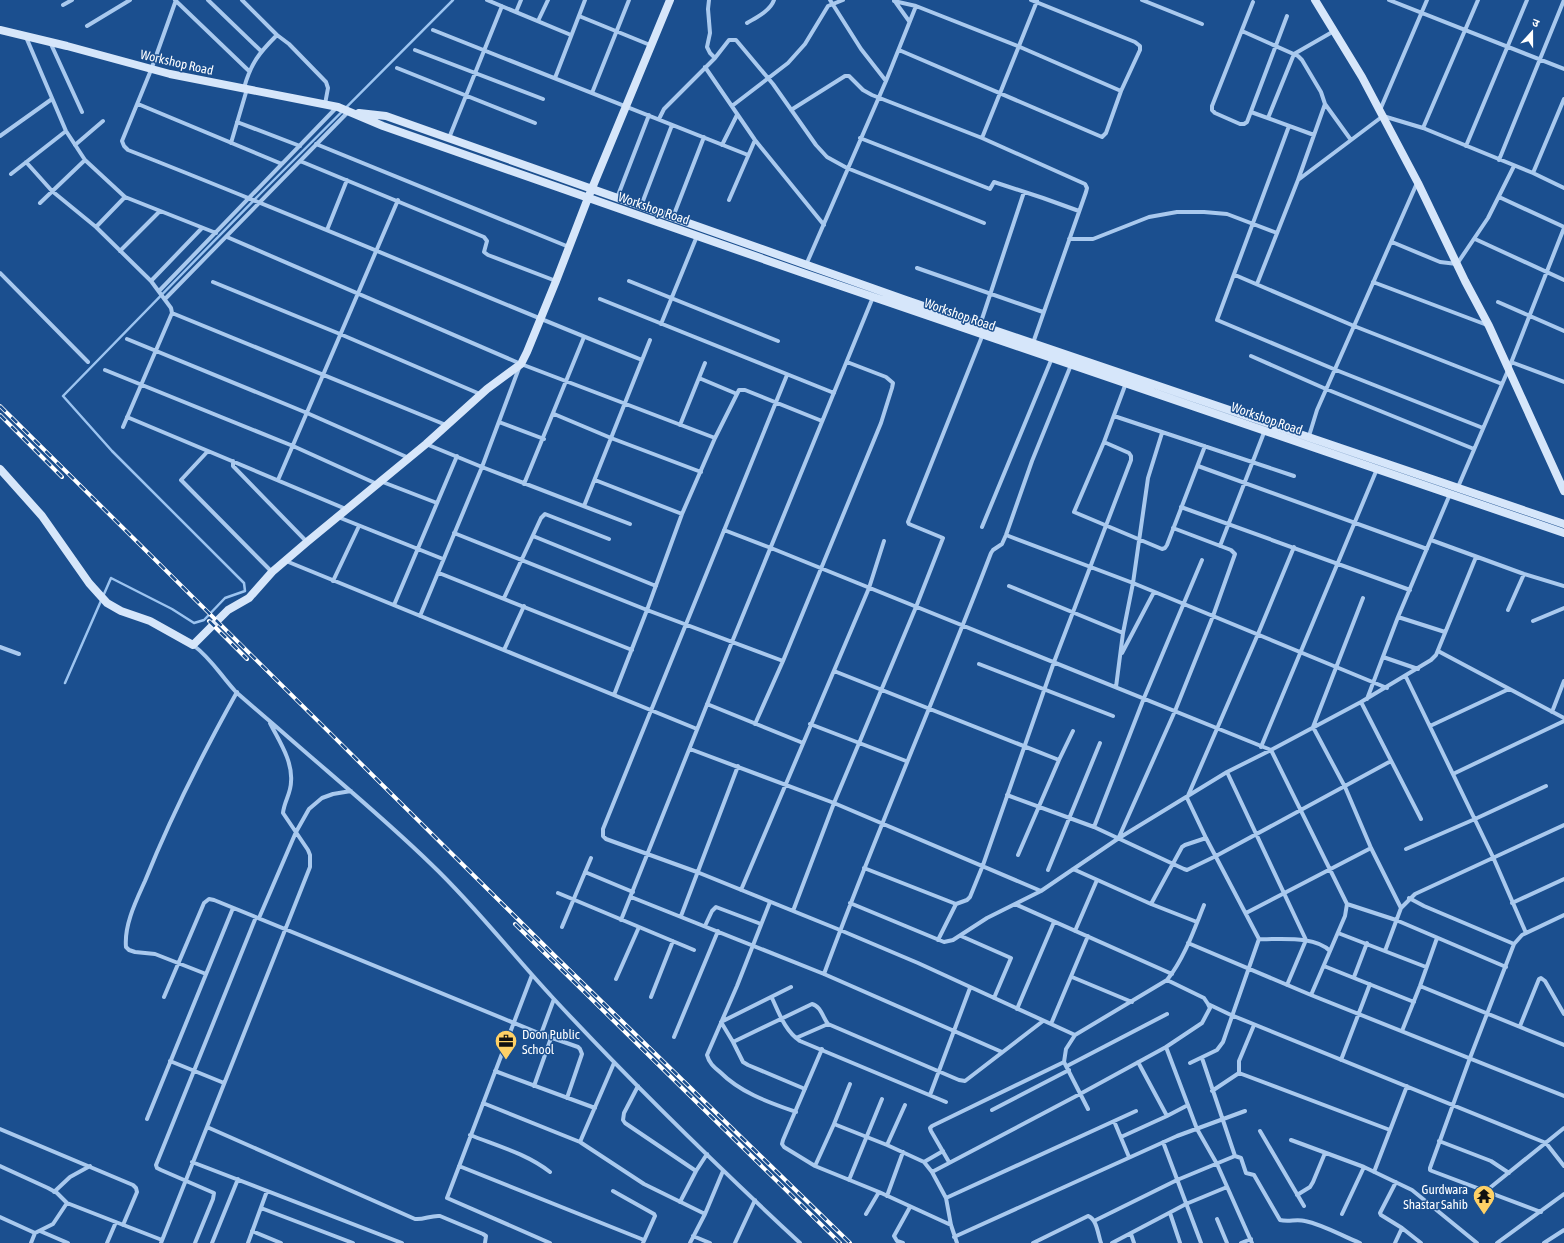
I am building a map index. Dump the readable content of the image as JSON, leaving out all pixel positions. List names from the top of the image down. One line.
{"streets":{"main road":["Workshop Road"]},"places":{"office":["Doon Public School"],"temple":["Gurdwara Shastar Sahib"]},"north":"top"}
